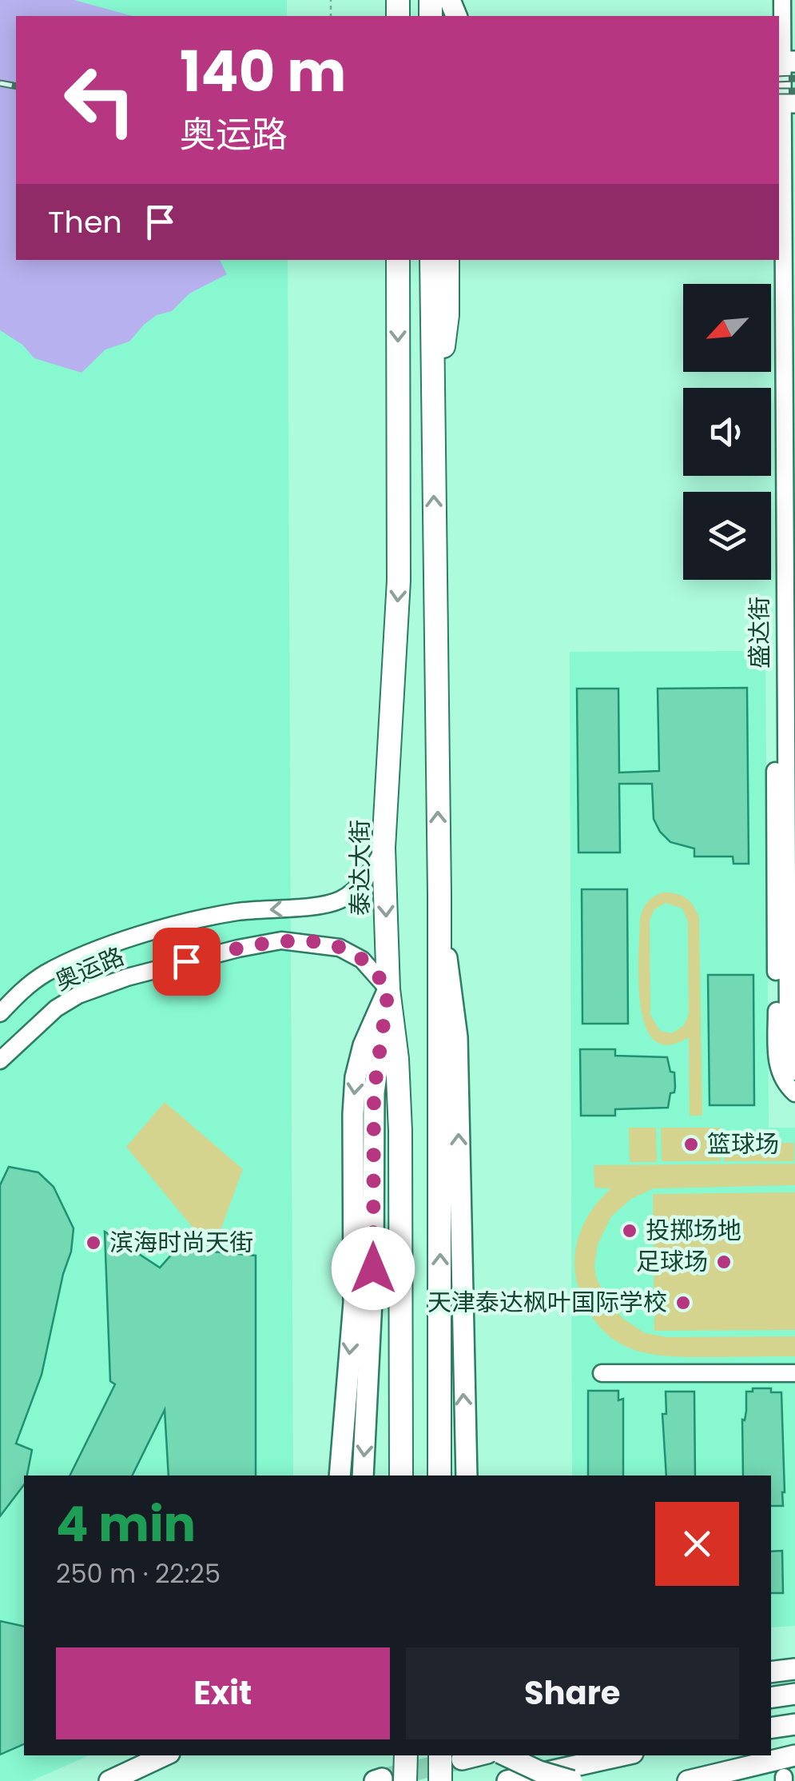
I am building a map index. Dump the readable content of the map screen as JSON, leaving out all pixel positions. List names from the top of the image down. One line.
{"streets":{"highway":["泰达大街"],"street":["盛达街","奥运路"]},"crossings":[["泰达大街","奥运路"]],"one_way":["奥运路"],"places":["篮球场","投掷场地","滨海时尚天街","足球场","天津泰达枫叶国际学校"],"north":"bottom left","page":{"turn":["140 m","奥运路"],"then":"Then","heading":["4 min","250 m · 22:25"],"buttons":["Exit","Share"]}}
